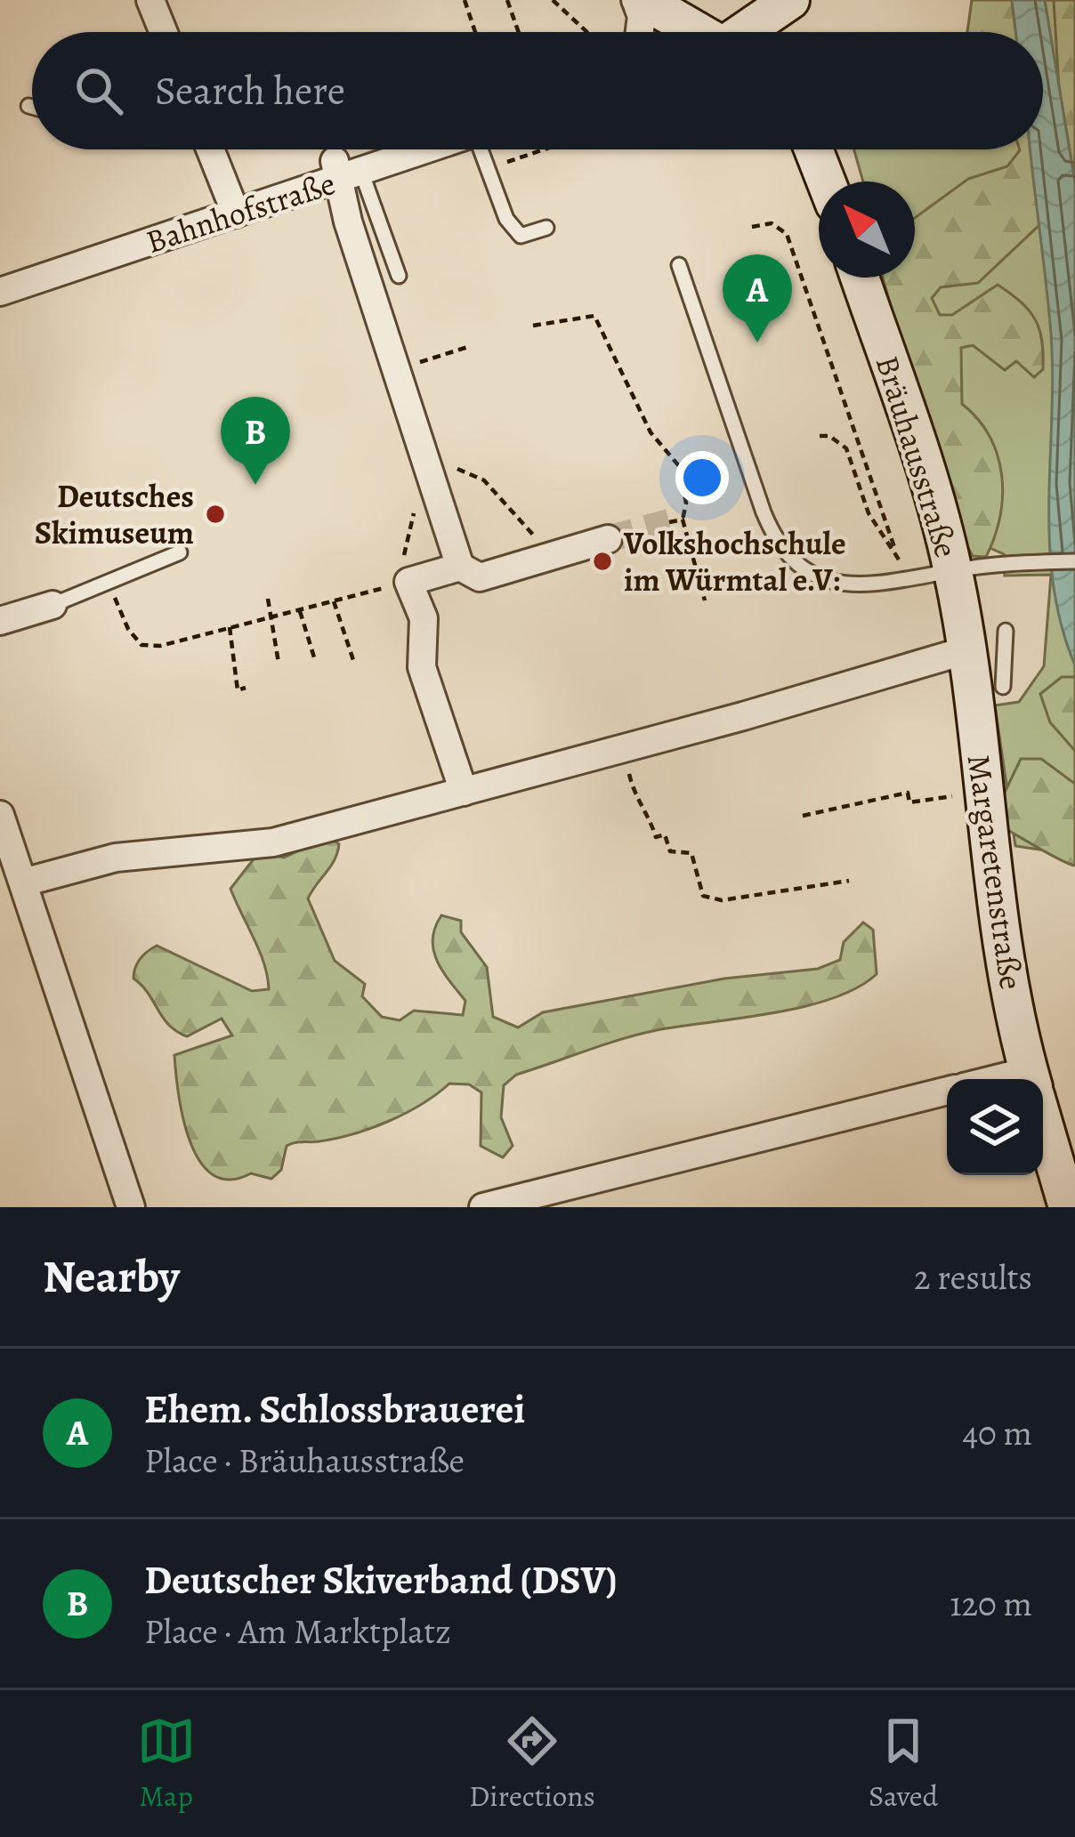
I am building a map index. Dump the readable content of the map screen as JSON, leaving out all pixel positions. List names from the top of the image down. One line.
{"streets":{"street":["Bahnhofstraße","Bräuhausstraße","Margaretenstraße"]},"crossings":[["Bräuhausstraße","Margaretenstraße"]],"places":["Deutsches Skimuseum","Volkshochschule im Würmtal e.V:"],"north":"top left","page":{"search":"Search here","pins":["A","B"],"heading":["Nearby","2 results"],"list":[{"mark":"A","name":"Ehem. Schlossbrauerei","note":"Place · Bräuhausstraße","value":"40 m"},{"mark":"B","name":"Deutscher Skiverband (DSV)","note":"Place · Am Marktplatz","value":"120 m"}],"nav":["Map","Directions","Saved"]}}
